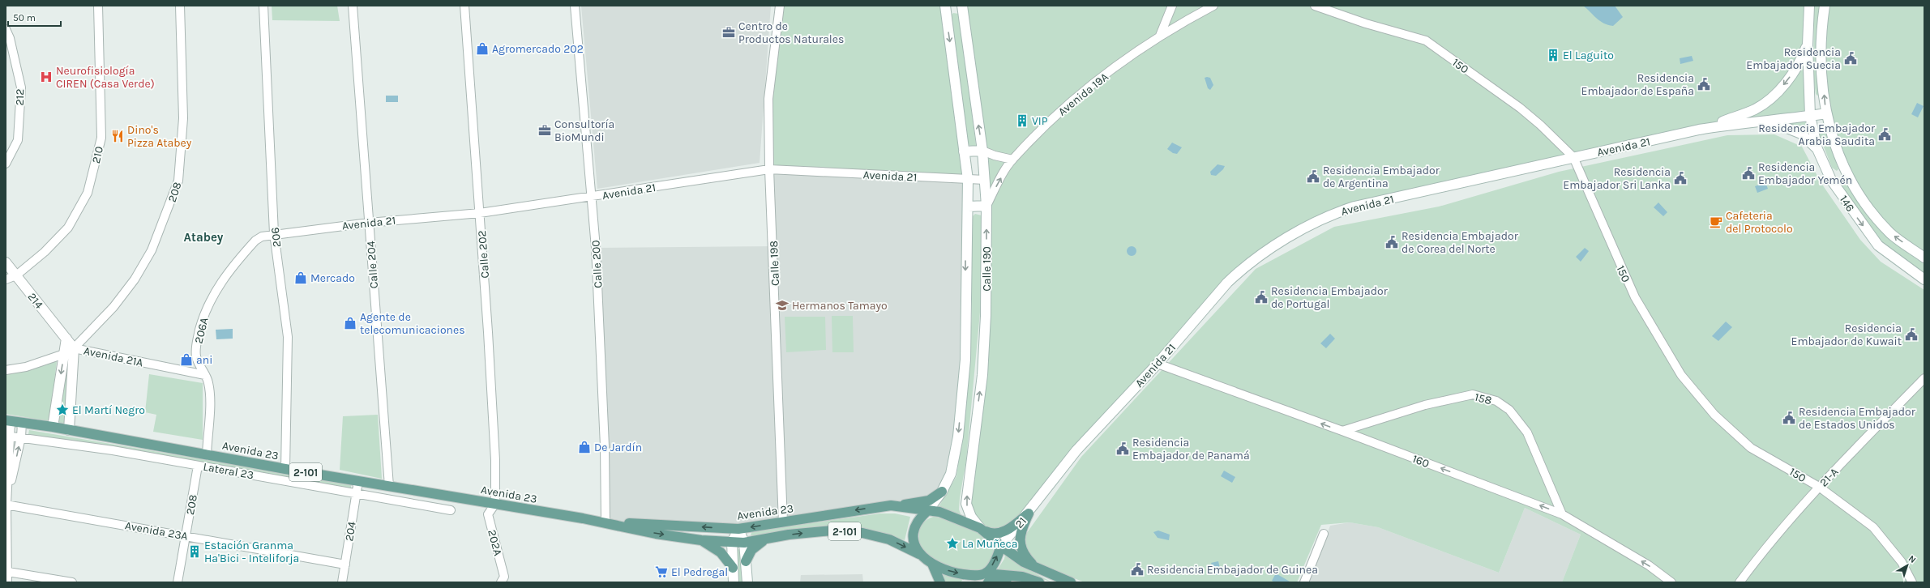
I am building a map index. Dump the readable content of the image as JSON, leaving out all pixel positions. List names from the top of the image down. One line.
{"streets":{"main road":["Avenida 21","146","Calle 190","214","Avenida 23","2-101","21"],"street":["150","Avenida 19A","212","210","208","206","Calle 202","Calle 198","Calle 200","Calle 204","206A","Avenida 21A","158","160","Lateral 23","21-A","Avenida 23A","204","202A"]},"crossings":[["150","Avenida 21"],["150","21-A"],["Avenida 19A","Calle 190"],["Avenida 21","146"],["Avenida 21","206"],["Avenida 21","Calle 202"],["Avenida 21","Calle 198"],["Avenida 21","Calle 200"],["Avenida 21","Calle 204"],["Avenida 21","Calle 190"],["Avenida 21","206A"],["Avenida 21","160"],["Avenida 21","21"],["210","214"],["208","214"],["208","Avenida 21A"],["208","Lateral 23"],["208","Avenida 23A"],["206","206A"],["206","Avenida 23"],["Calle 202","Avenida 23"],["Calle 202","202A"],["Calle 198","Avenida 23"],["Calle 200","Avenida 23"],["Calle 204","Avenida 23"],["Calle 190","Avenida 23"],["214","Avenida 21A"],["206A","Avenida 21A"],["206A","Avenida 23"],["158","160"],["Avenida 23","204"],["Avenida 23","202A"],["Lateral 23","204"],["Avenida 23A","204"]],"one_way":["160"],"districts":["Atabey"],"places":{"office":["Centro de Productos Naturales","Consultoría BioMundi"],"shop":["Agromercado 202","Mercado","Agente de telecomunicaciones","ani","De Jardín"],"building":["El Laguito","VIP","Estación Granma Ha'Bici - Inteliforja"],"public building":["Residencia Embajador Suecia","Residencia Embajador de España","Residencia Embajador Arabia Saudita","Residencia Embajador Yemén","Residencia Embajador de Argentina","Residencia Embajador Sri Lanka","Residencia Embajador de Corea del Norte","Residencia Embajador de Portugal","Residencia Embajador de Kuwait","Residencia Embajador de Estados Unidos","Residencia Embajador de Panamá","Residencia Embajador de Guinea"],"hospital":["Neurofisiología CIREN (Casa Verde)"],"restaurant":["Dino's Pizza Atabey"],"cafe":["Cafeteria del Protocolo"],"school or university":["Hermanos Tamayo"],"place":["El Martí Negro","La Muñeca"],"supermarket":["El Pedregal"]},"scale_bar":"50 m","north":"top right"}
